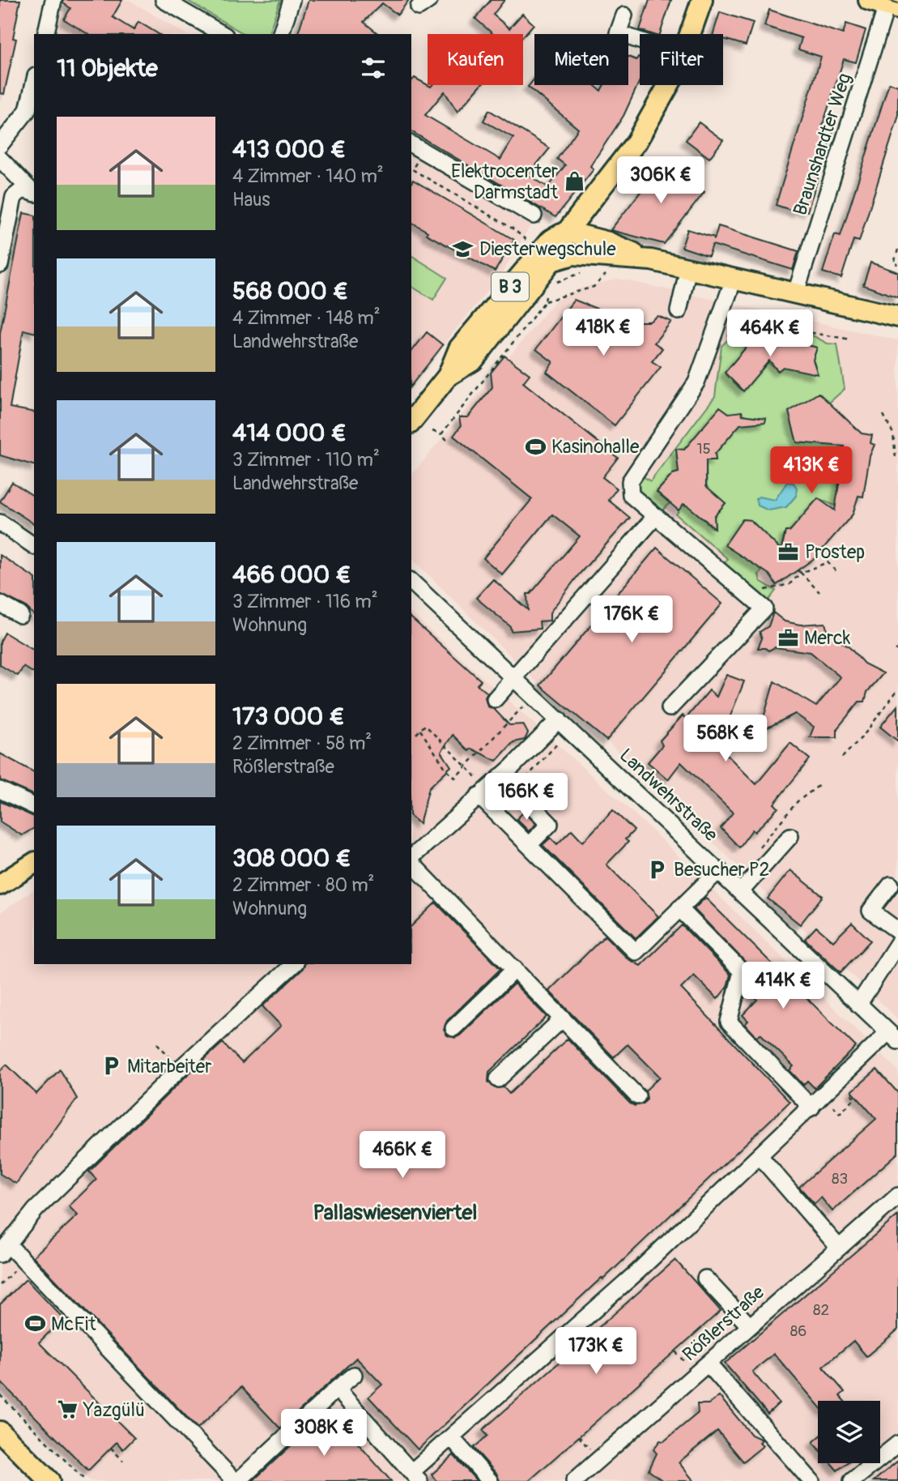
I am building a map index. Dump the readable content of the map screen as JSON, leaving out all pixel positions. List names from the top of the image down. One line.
{"streets":{"main road":["B 3"],"street":["Braunshardter Weg","Landwehrstraße","Rößlerstraße"]},"districts":["Pallaswiesenviertel"],"places":{"shop":["Elektrocenter Darmstadt"],"school or university":["Diesterwegschule"],"sports":["Kasinohalle","McFit"],"office":["Prostep","Merck"],"parking":["Besucher P2","Mitarbeiter"],"supermarket":["Yazgülü"]},"house_numbers":["15","83","82","86"],"page":{"chip":["Kaufen","Mieten","Filter"],"heading":"11 Objekte","list":[{"name":"413 000 €","note":"4 Zimmer · 140 m² · Haus"},{"name":"568 000 €","note":"4 Zimmer · 148 m² · Landwehrstraße"},{"name":"414 000 €","note":"3 Zimmer · 110 m² · Landwehrstraße"},{"name":"466 000 €","note":"3 Zimmer · 116 m² · Wohnung"},{"name":"173 000 €","note":"2 Zimmer · 58 m² · Rößlerstraße"},{"name":"308 000 €","note":"2 Zimmer · 80 m² · Wohnung"}],"price":["306K €","418K €","464K €","413K €","176K €","568K €","166K €","414K €","466K €","173K €","308K €"]}}
